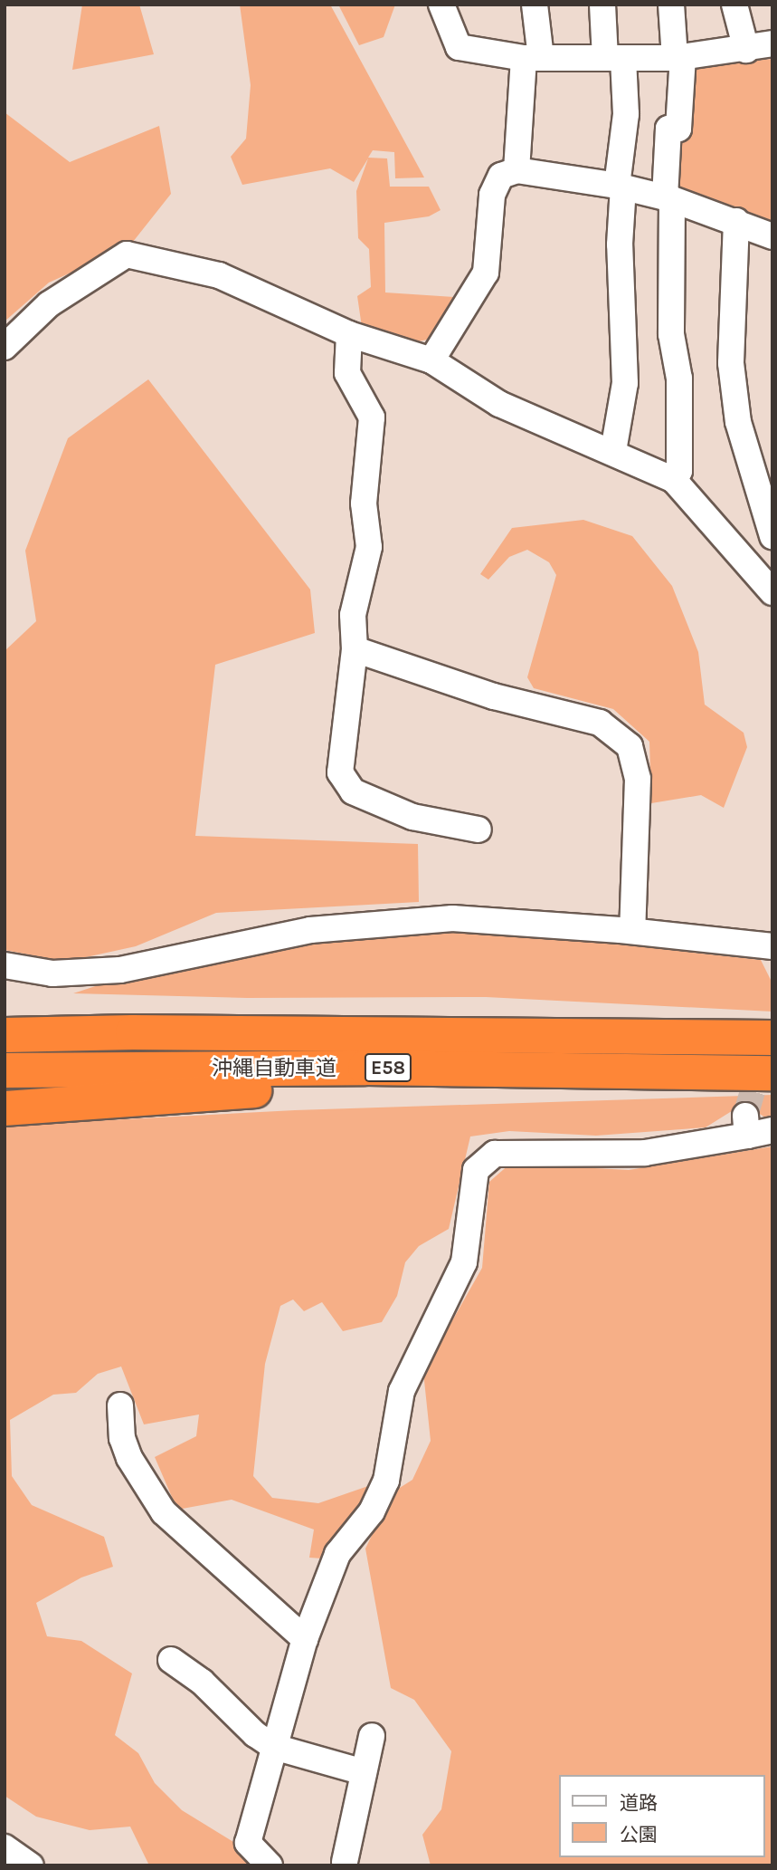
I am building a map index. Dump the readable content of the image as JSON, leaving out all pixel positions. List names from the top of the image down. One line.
{"streets":{"highway":["E58","沖縄自動車道"]},"legend":["道路","公園"]}
